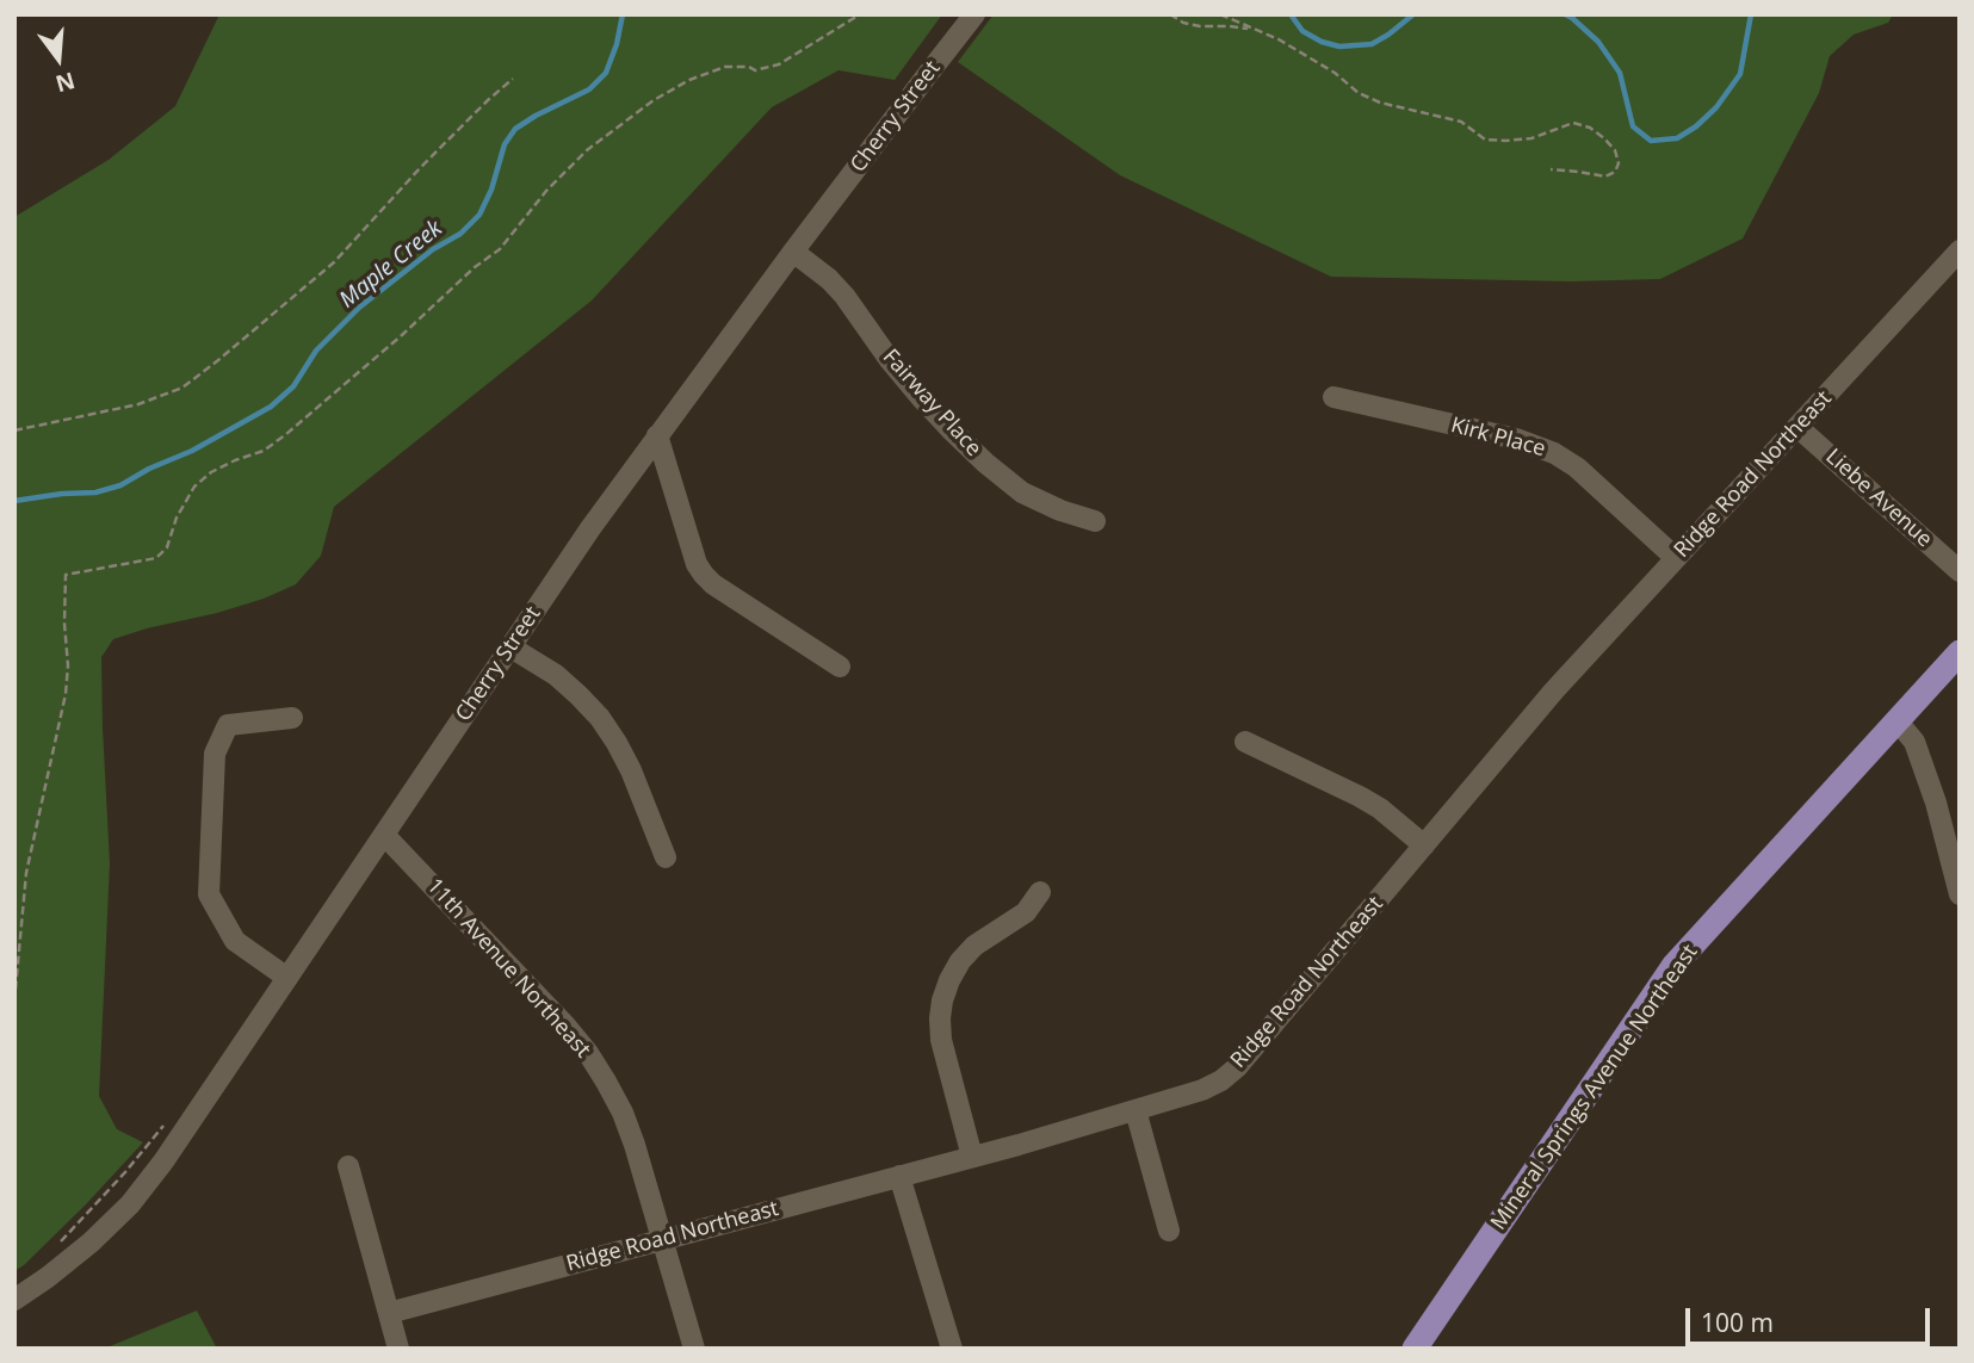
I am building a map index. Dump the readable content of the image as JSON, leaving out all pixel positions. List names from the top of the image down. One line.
{"streets":{"main road":["Mineral Springs Avenue Northeast"],"street":["Cherry Street","Fairway Place","Kirk Place","Ridge Road Northeast","Liebe Avenue","11th Avenue Northeast"]},"crossings":[["Cherry Street","Fairway Place"],["Cherry Street","11th Avenue Northeast"],["Kirk Place","Ridge Road Northeast"],["Ridge Road Northeast","Liebe Avenue"],["Ridge Road Northeast","11th Avenue Northeast"]],"water":["Maple Creek"],"scale_bar":"100 m","north":"bottom"}
